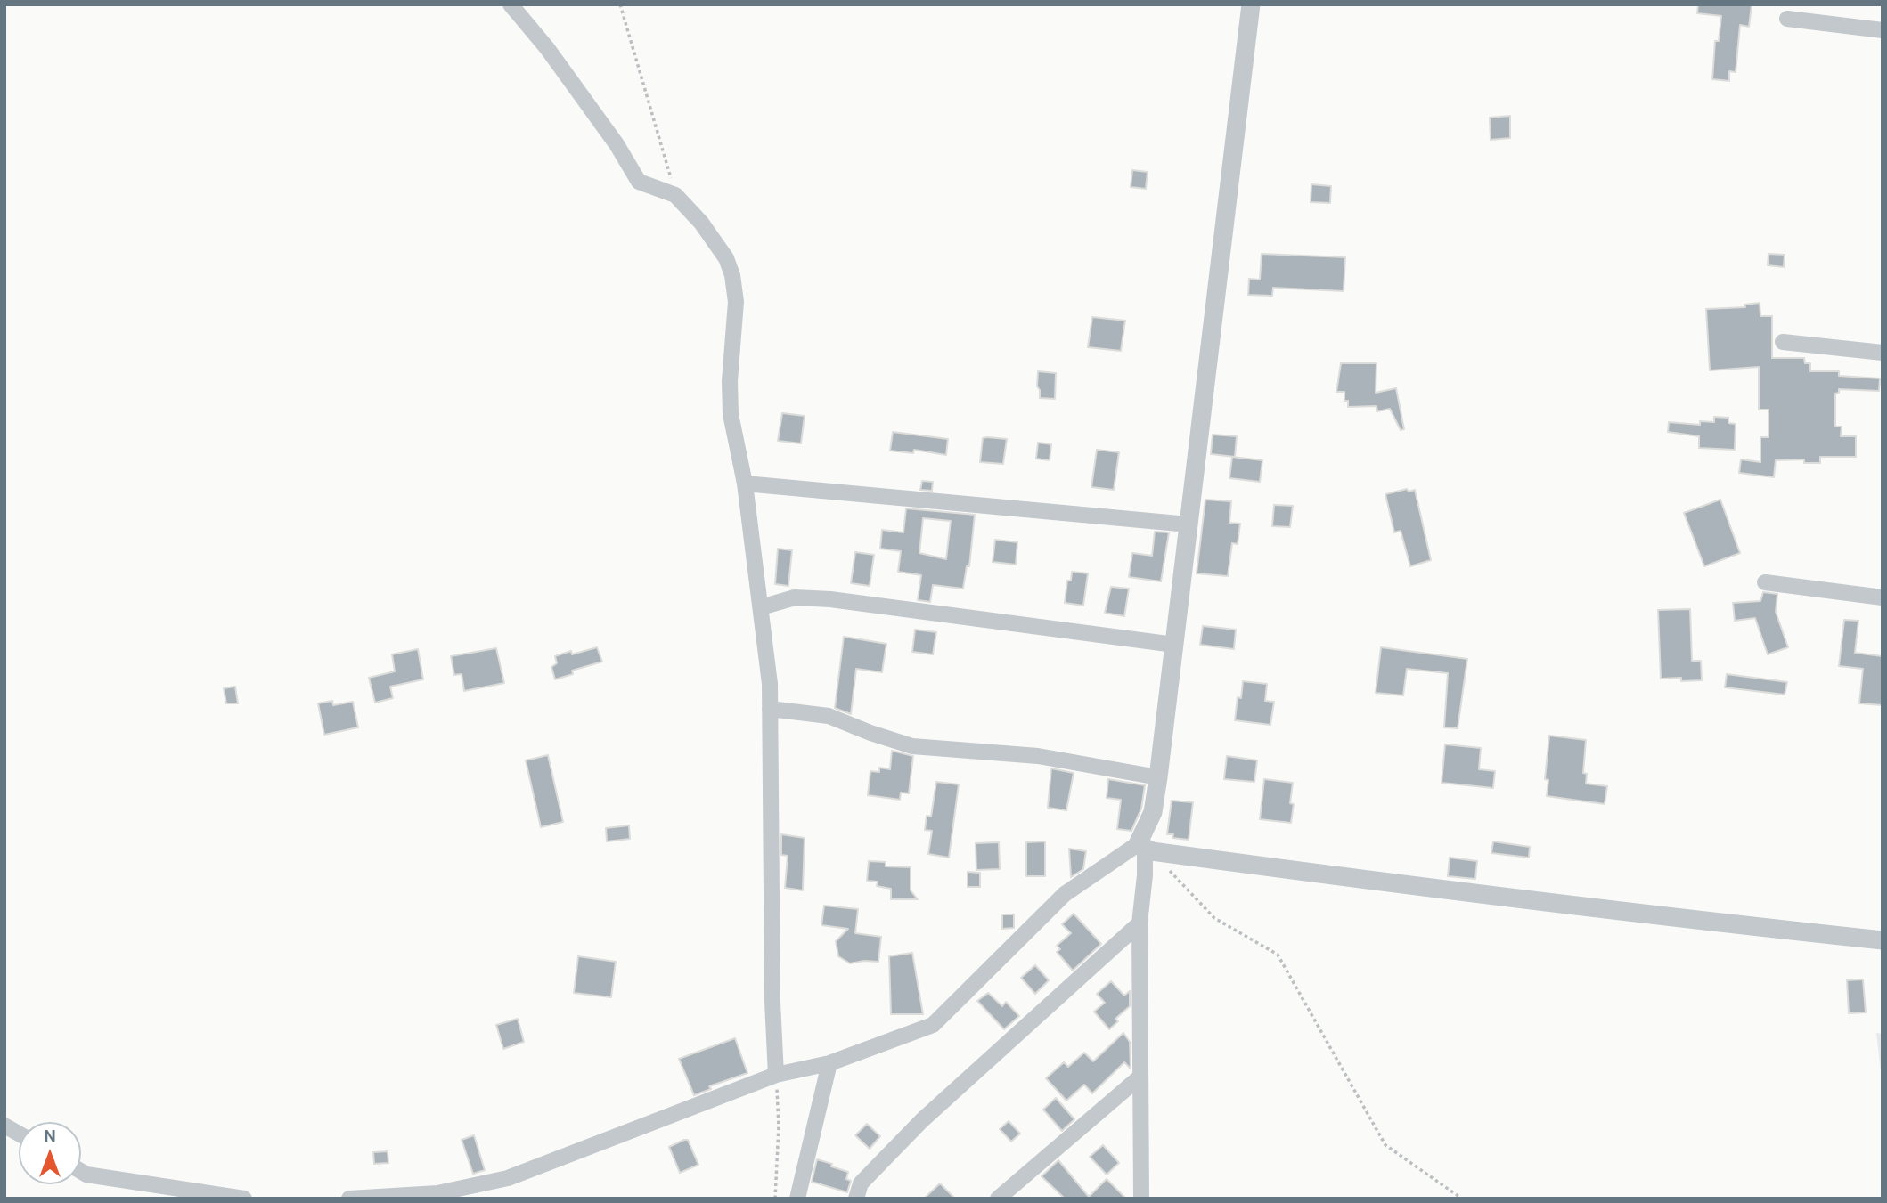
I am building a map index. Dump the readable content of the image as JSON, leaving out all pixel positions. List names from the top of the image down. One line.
{"north":"top"}
